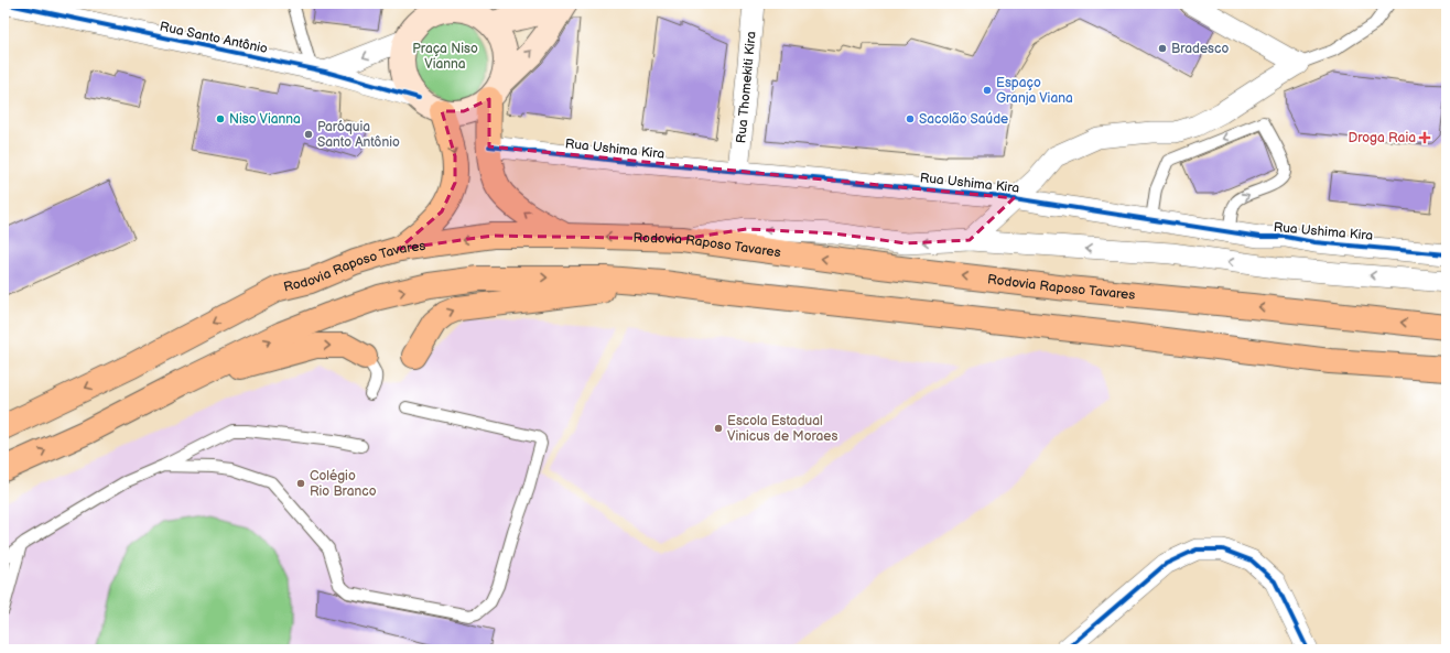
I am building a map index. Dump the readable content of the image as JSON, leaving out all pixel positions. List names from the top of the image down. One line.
{"streets":{"highway":["Rodovia Raposo Tavares"],"street":["Rua Santo Antônio","Rua Thomekiti Kira","Rua Ushima Kira"]},"crossings":[["Rua Thomekiti Kira","Rua Ushima Kira"]],"parks":["Praça Niso Vianna"],"places":{"other":["Bradesco","Espaço Granja Viana","Niso Vianna","Sacolão Saúde","Paróquia Santo Antônio","Escola Estadual Vinicus de Moraes","Colégio Rio Branco"],"health":["Droga Raia"]}}
